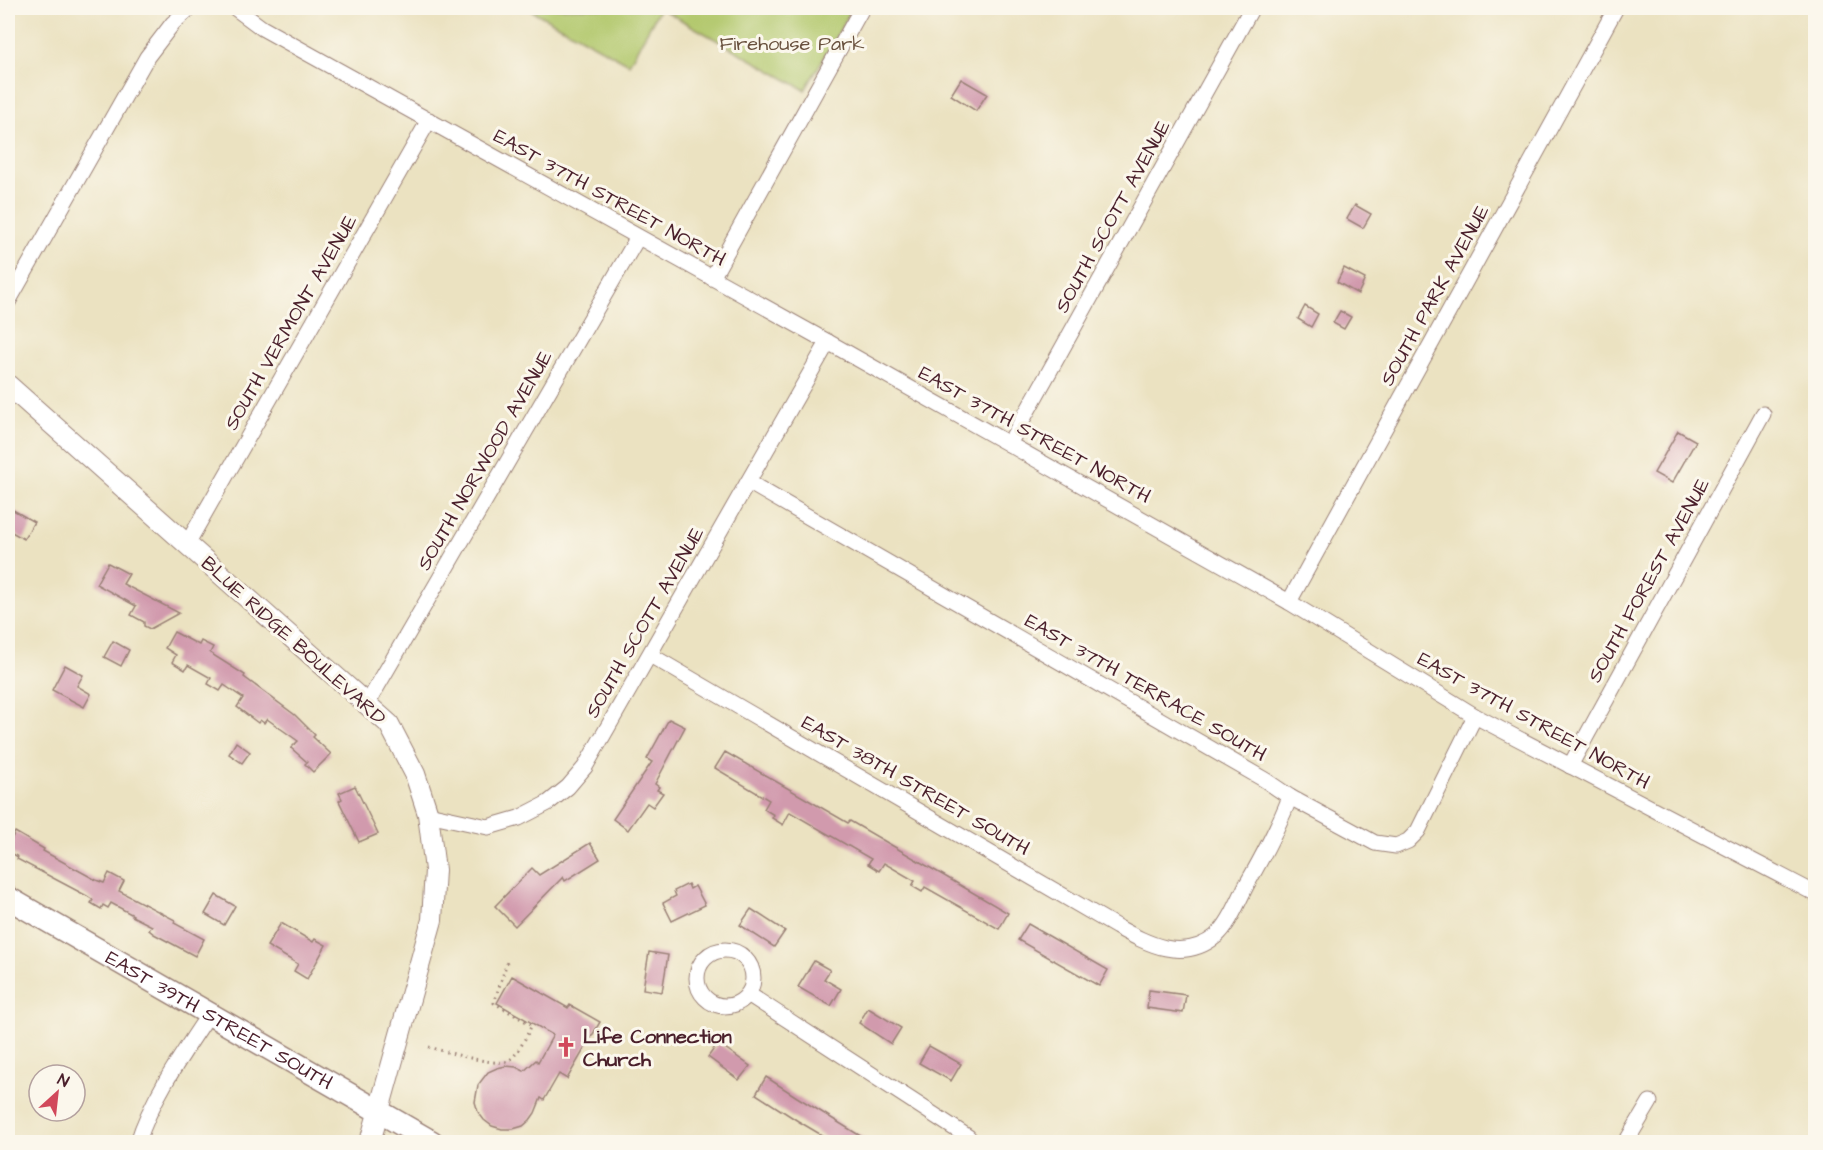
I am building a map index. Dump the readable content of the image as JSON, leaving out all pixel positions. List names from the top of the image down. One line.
{"streets":{"main road":["EAST 39TH STREET SOUTH"],"street":["EAST 37TH STREET NORTH","SOUTH SCOTT AVENUE","SOUTH PARK AVENUE","SOUTH VERMONT AVENUE","SOUTH NORWOOD AVENUE","SOUTH FOREST AVENUE","BLUE RIDGE BOULEVARD","EAST 37TH TERRACE SOUTH","EAST 38TH STREET SOUTH"]},"crossings":[["EAST 37TH STREET NORTH","SOUTH SCOTT AVENUE"],["EAST 37TH STREET NORTH","SOUTH PARK AVENUE"],["EAST 37TH STREET NORTH","SOUTH VERMONT AVENUE"],["EAST 37TH STREET NORTH","SOUTH NORWOOD AVENUE"],["EAST 37TH STREET NORTH","SOUTH FOREST AVENUE"],["EAST 37TH STREET NORTH","EAST 37TH TERRACE SOUTH"],["SOUTH SCOTT AVENUE","BLUE RIDGE BOULEVARD"],["SOUTH SCOTT AVENUE","EAST 37TH TERRACE SOUTH"],["SOUTH SCOTT AVENUE","EAST 38TH STREET SOUTH"],["SOUTH VERMONT AVENUE","BLUE RIDGE BOULEVARD"],["SOUTH NORWOOD AVENUE","BLUE RIDGE BOULEVARD"],["BLUE RIDGE BOULEVARD","EAST 39TH STREET SOUTH"],["EAST 37TH TERRACE SOUTH","EAST 38TH STREET SOUTH"]],"parks":["Firehouse Park"],"places":{"church":["Life Connection Church"]},"north":"top right"}
